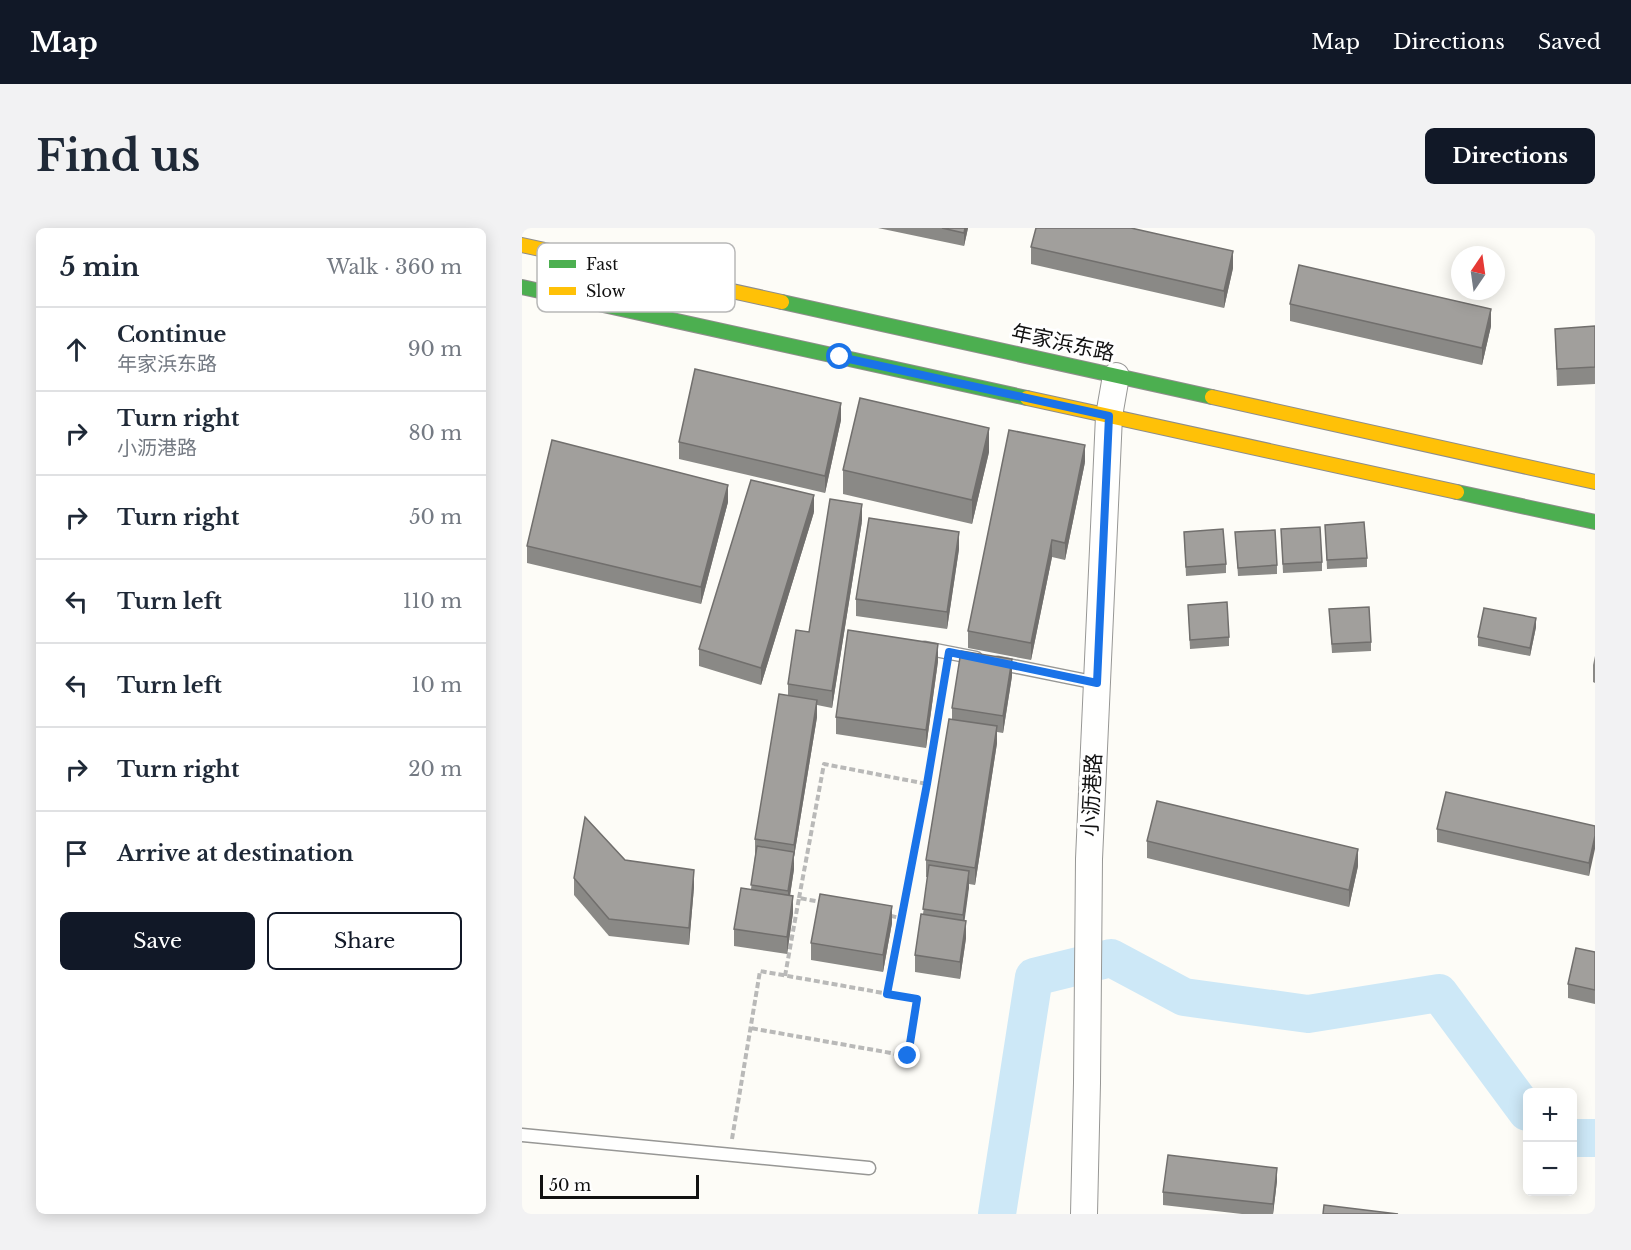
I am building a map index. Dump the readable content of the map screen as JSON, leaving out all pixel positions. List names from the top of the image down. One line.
{"streets":{"main road":["年家浜东路"],"street":["小沥港路"]},"crossings":[["年家浜东路","小沥港路"]],"legend":["Fast","Slow"],"scale_bar":"50 m","north":"top","page":{"header":"Map","nav":["Map","Directions","Saved"],"buttons":["Directions",["Save","Share"]],"title":"Find us","heading":["5 min","Walk · 360 m"],"list":[["Continue","年家浜东路","90 m"],["Turn right","小沥港路","80 m"],["Turn right","50 m"],["Turn left","110 m"],["Turn left","10 m"],["Turn right","20 m"],"Arrive at destination"],"map_buttons":["+","−"],"scale":"50 m"}}
